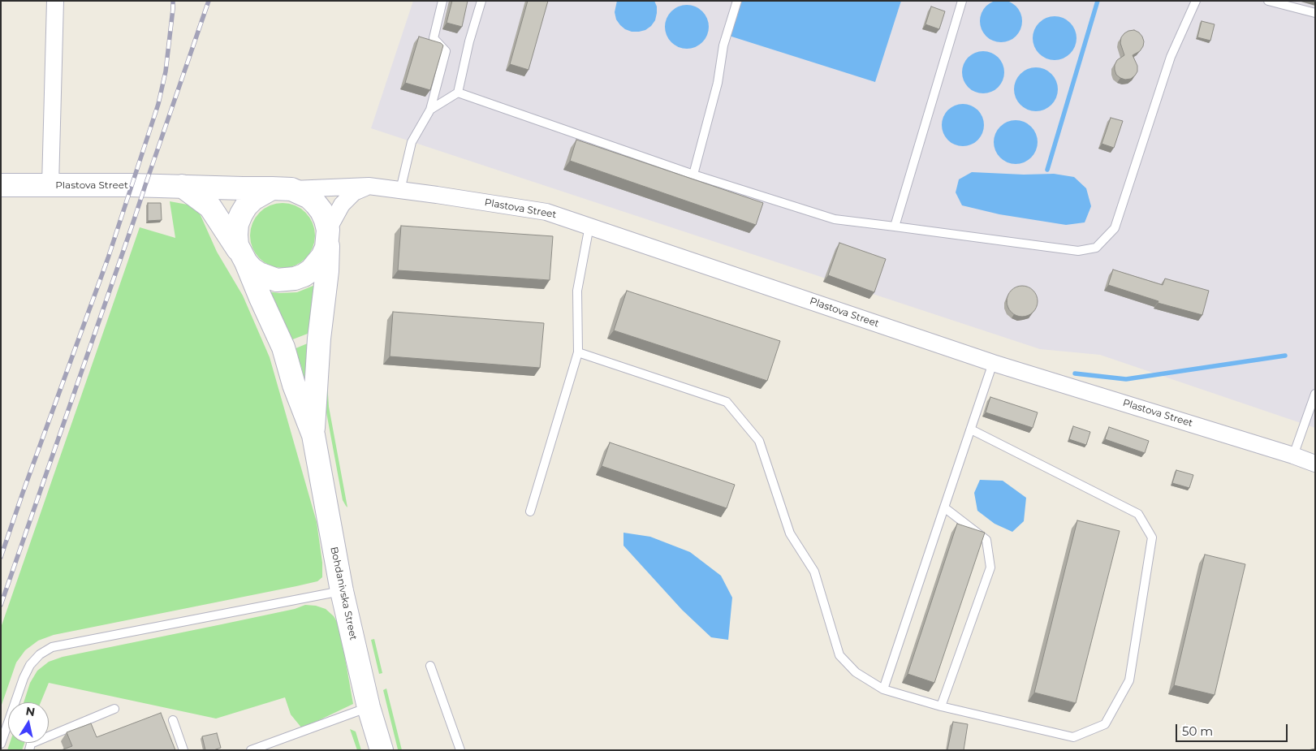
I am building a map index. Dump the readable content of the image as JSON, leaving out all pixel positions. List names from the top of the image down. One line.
{"streets":{"main road":["Plastova Street","Bohdanivska Street"]},"crossings":[["Plastova Street","Bohdanivska Street"]],"scale_bar":"50 m","north":"top"}
